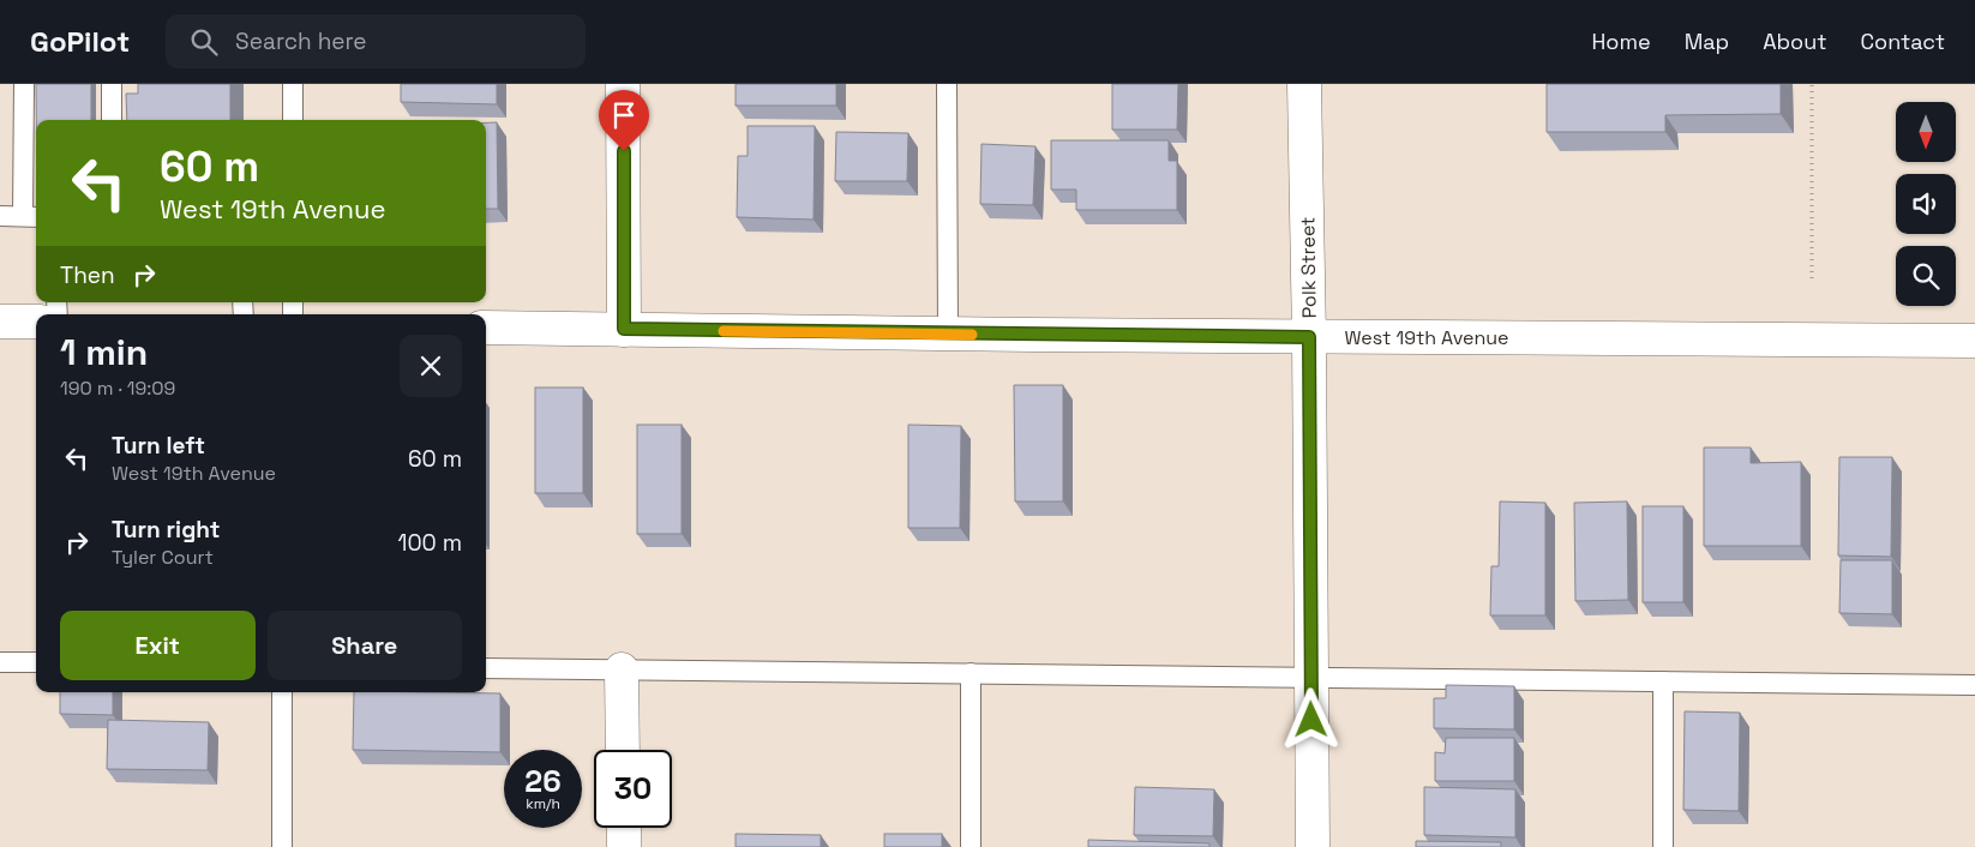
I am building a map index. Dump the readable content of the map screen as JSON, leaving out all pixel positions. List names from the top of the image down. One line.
{"streets":{"street":["Polk Street","West 19th Avenue"]},"crossings":[["Polk Street","West 19th Avenue"]],"north":"bottom","page":{"header":"GoPilot","search":"Search here","nav":["Home","Map","About","Contact"],"turn":["60 m","West 19th Avenue"],"then":"Then","heading":["1 min","190 m · 19:09"],"list":[{"name":"Turn left","note":"West 19th Avenue","value":"60 m"},{"name":"Turn right","note":"Tyler Court","value":"100 m"}],"buttons":["Exit","Share"],"speed":"26 km/h","limit":"30"}}
